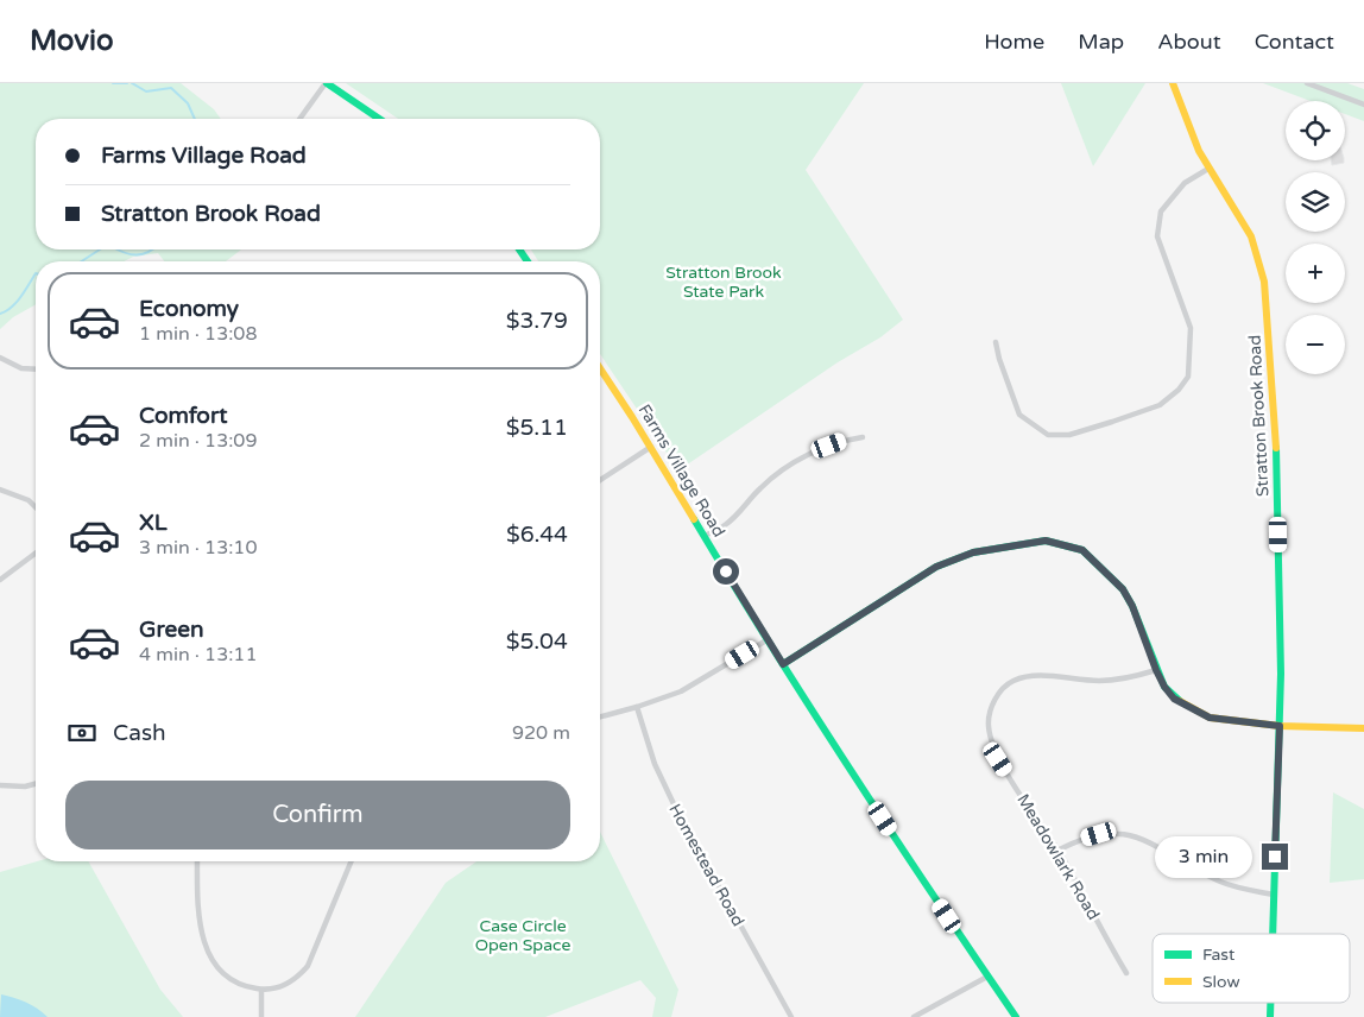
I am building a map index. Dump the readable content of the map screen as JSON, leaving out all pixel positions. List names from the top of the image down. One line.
{"streets":{"street":["Stratton Brook Road","Farms Village Road","Meadowlark Road","Homestead Road"]},"parks":["Stratton Brook State Park","Case Circle Open Space"],"legend":["Fast","Slow"],"page":{"header":"Movio","nav":["Home","Map","About","Contact"],"map_buttons":["+","−"],"banner":["Farms Village Road","Stratton Brook Road"],"list":[{"name":"Economy","note":"1 min · 13:08","value":"$3.79"},{"name":"Comfort","note":"2 min · 13:09","value":"$5.11"},{"name":"XL","note":"3 min · 13:10","value":"$6.44"},{"name":"Green","note":"4 min · 13:11","value":"$5.04"}],"pay":["Cash","920 m"],"buttons":"Confirm","bubble":"3 min"}}
